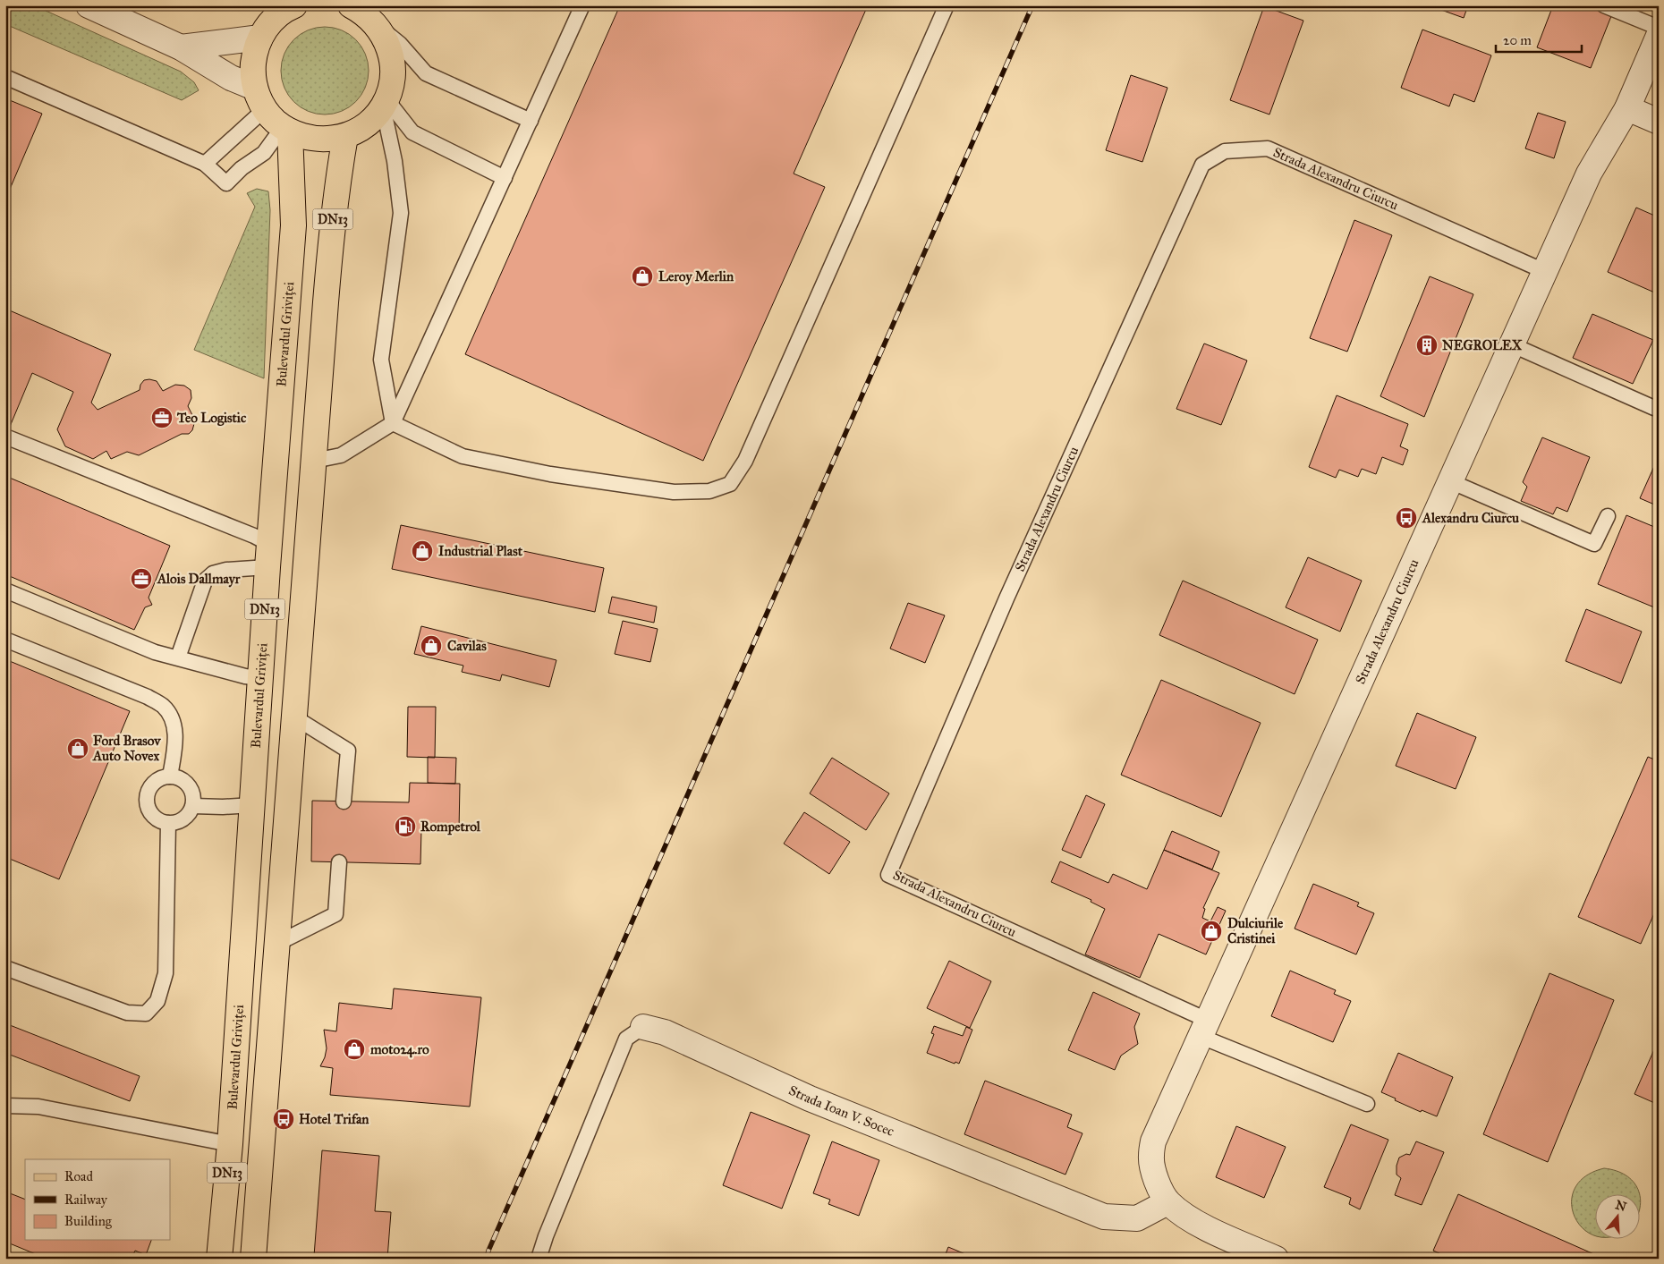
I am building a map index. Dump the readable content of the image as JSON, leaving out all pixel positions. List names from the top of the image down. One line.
{"streets":{"main road":["DN13","Bulevardul Griviței"],"street":["Strada Alexandru Ciurcu","Strada Ioan V. Socec"]},"crossings":[["Strada Alexandru Ciurcu","Strada Ioan V. Socec"]],"places":{"shop":["Leroy Merlin","Industrial Plast","Cavilas","Ford Brasov Auto Novex","Dulciurile Cristinei","moto24.ro"],"building":["NEGROLEX"],"office":["Teo Logistic","Alois Dallmayr"],"bus stop":["Alexandru Ciurcu","Hotel Trifan"],"fuel station":["Rompetrol"]},"legend":["Road","Railway","Building"],"scale_bar":"20 m","north":"top"}
